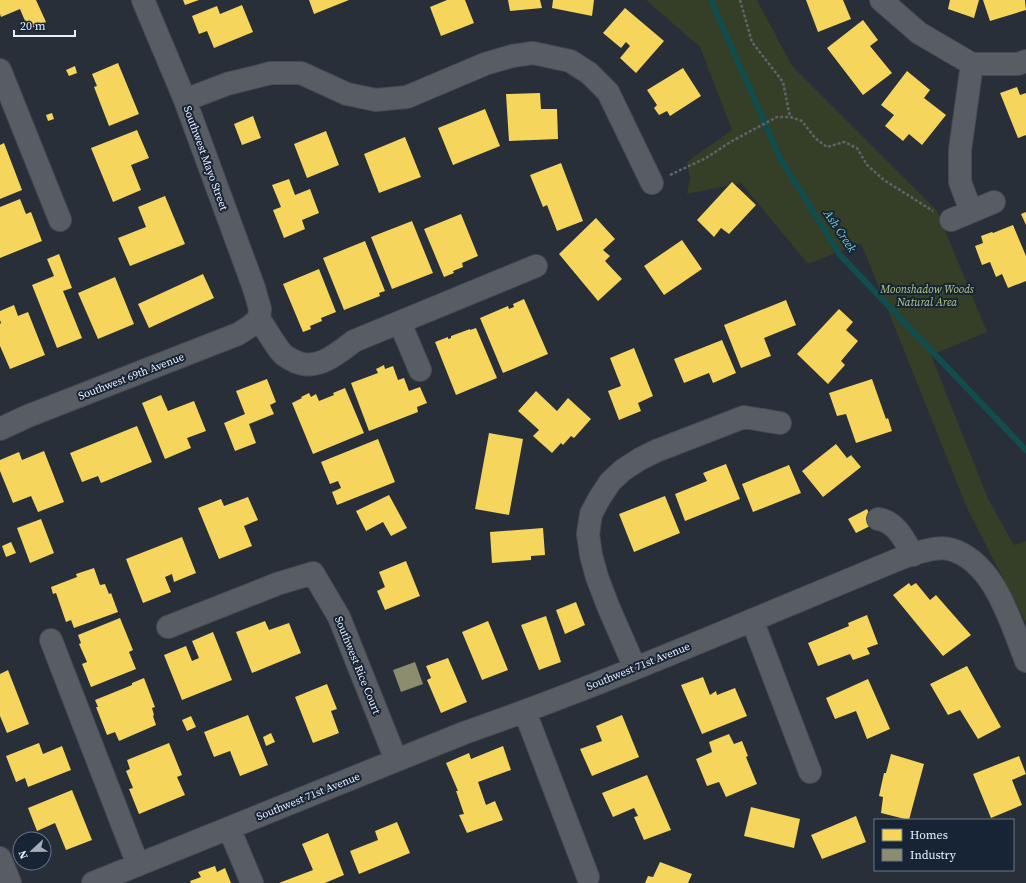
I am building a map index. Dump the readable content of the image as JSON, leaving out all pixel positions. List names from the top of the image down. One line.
{"streets":{"street":["Southwest Mayo Street","Southwest 69th Avenue","Southwest Rice Court","Southwest 71st Avenue"]},"crossings":[["Southwest Mayo Street","Southwest 69th Avenue"],["Southwest Rice Court","Southwest 71st Avenue"]],"water":["Ash Creek"],"parks":["Moonshadow Woods Natural Area"],"legend":["Homes","Industry"],"scale_bar":"20 m","north":"left"}
